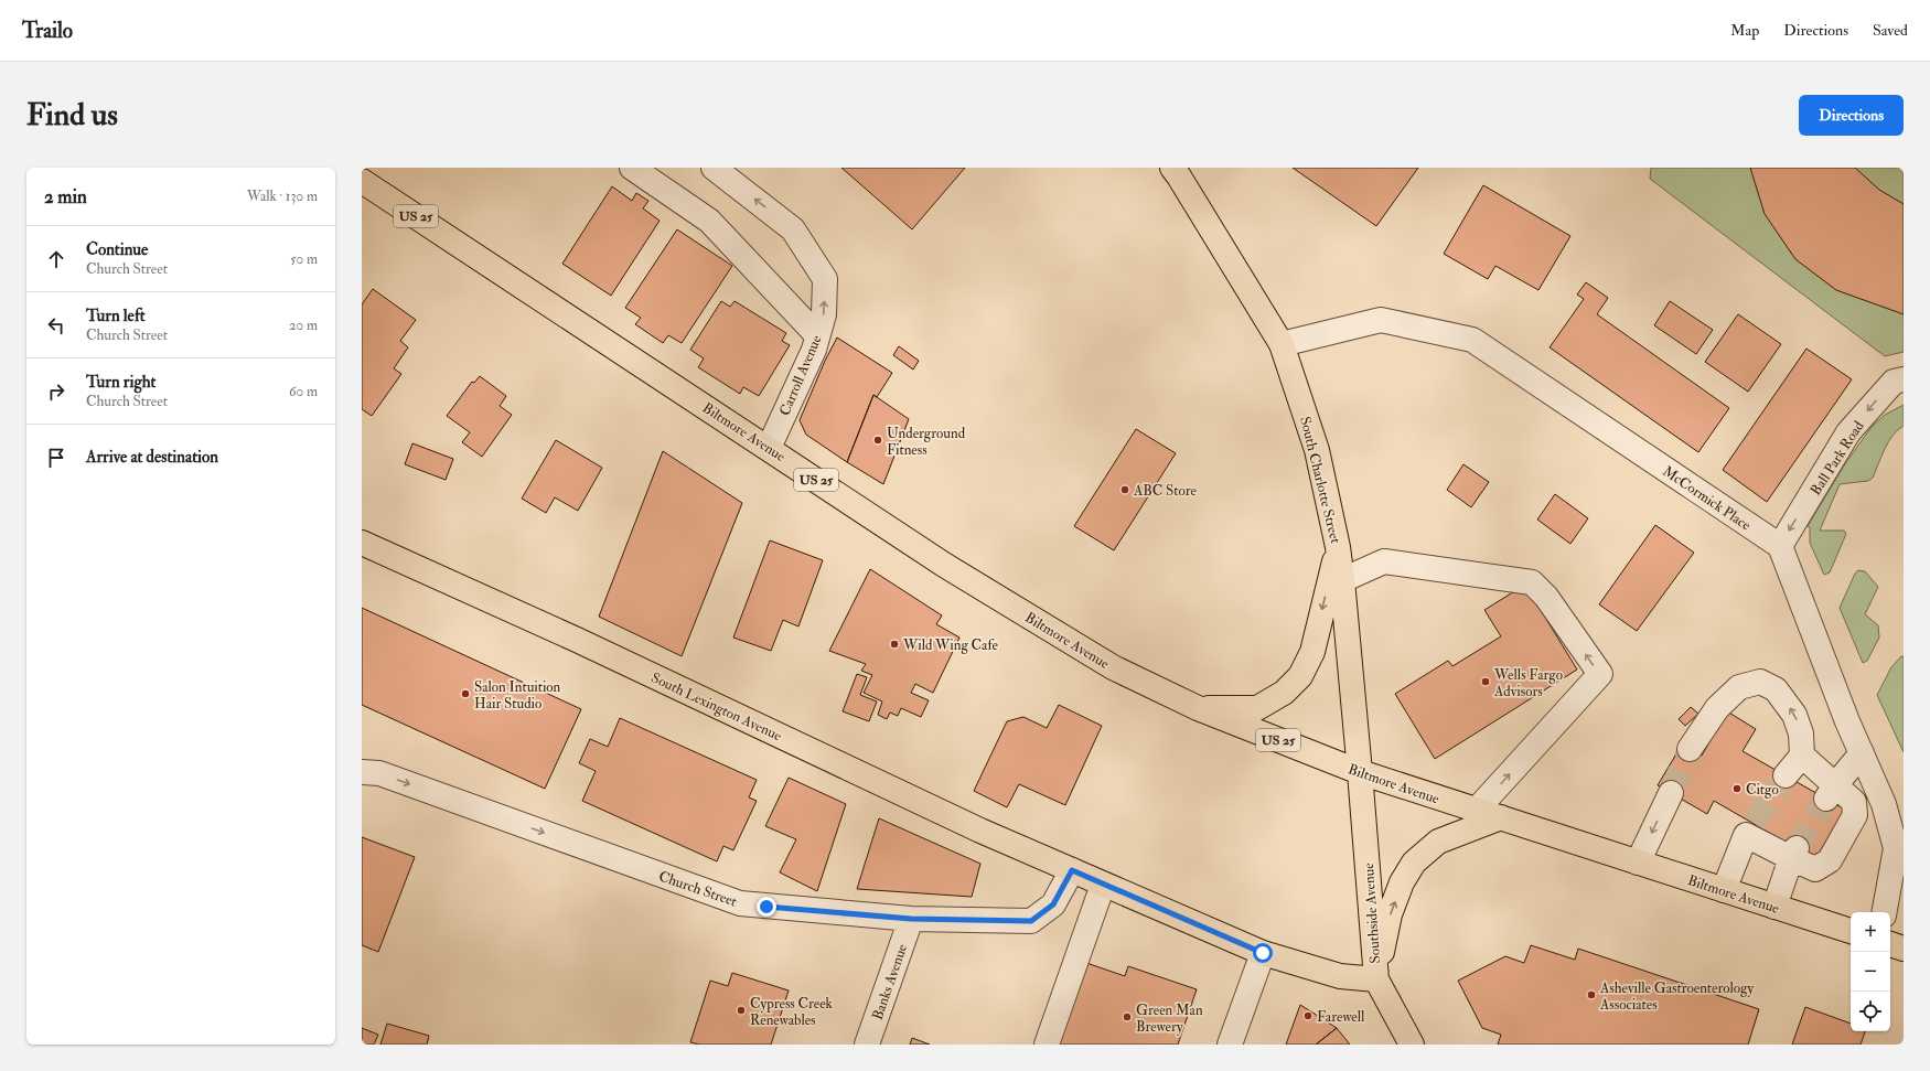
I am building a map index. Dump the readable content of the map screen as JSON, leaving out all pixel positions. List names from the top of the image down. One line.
{"streets":{"main road":["US 25","Biltmore Avenue","South Charlotte Street","South Lexington Avenue","Southside Avenue"],"street":["Carroll Avenue","Ball Park Road","McCormick Place","Church Street","Banks Avenue"]},"crossings":[["Carroll Avenue","Biltmore Avenue"],["Biltmore Avenue","South Charlotte Street"],["Biltmore Avenue","Southside Avenue"],["Ball Park Road","McCormick Place"],["South Charlotte Street","McCormick Place"],["South Charlotte Street","Southside Avenue"],["South Lexington Avenue","Church Street"],["Church Street","Banks Avenue"]],"one_way":["Ball Park Road","Church Street"],"places":["Underground Fitness","ABC Store","Wild Wing Cafe","Wells Fargo Advisors","Salon Intuition Hair Studio","Citgo","Asheville Gastroenterology Associates","Cypress Creek Renewables","Farewell","Green Man Brewery"],"page":{"header":"Trailo","nav":["Map","Directions","Saved"],"buttons":"Directions","title":"Find us","heading":["2 min","Walk · 130 m"],"list":[["Continue","Church Street","50 m"],["Turn left","Church Street","20 m"],["Turn right","Church Street","60 m"],"Arrive at destination"],"map_buttons":["+","−"]}}
